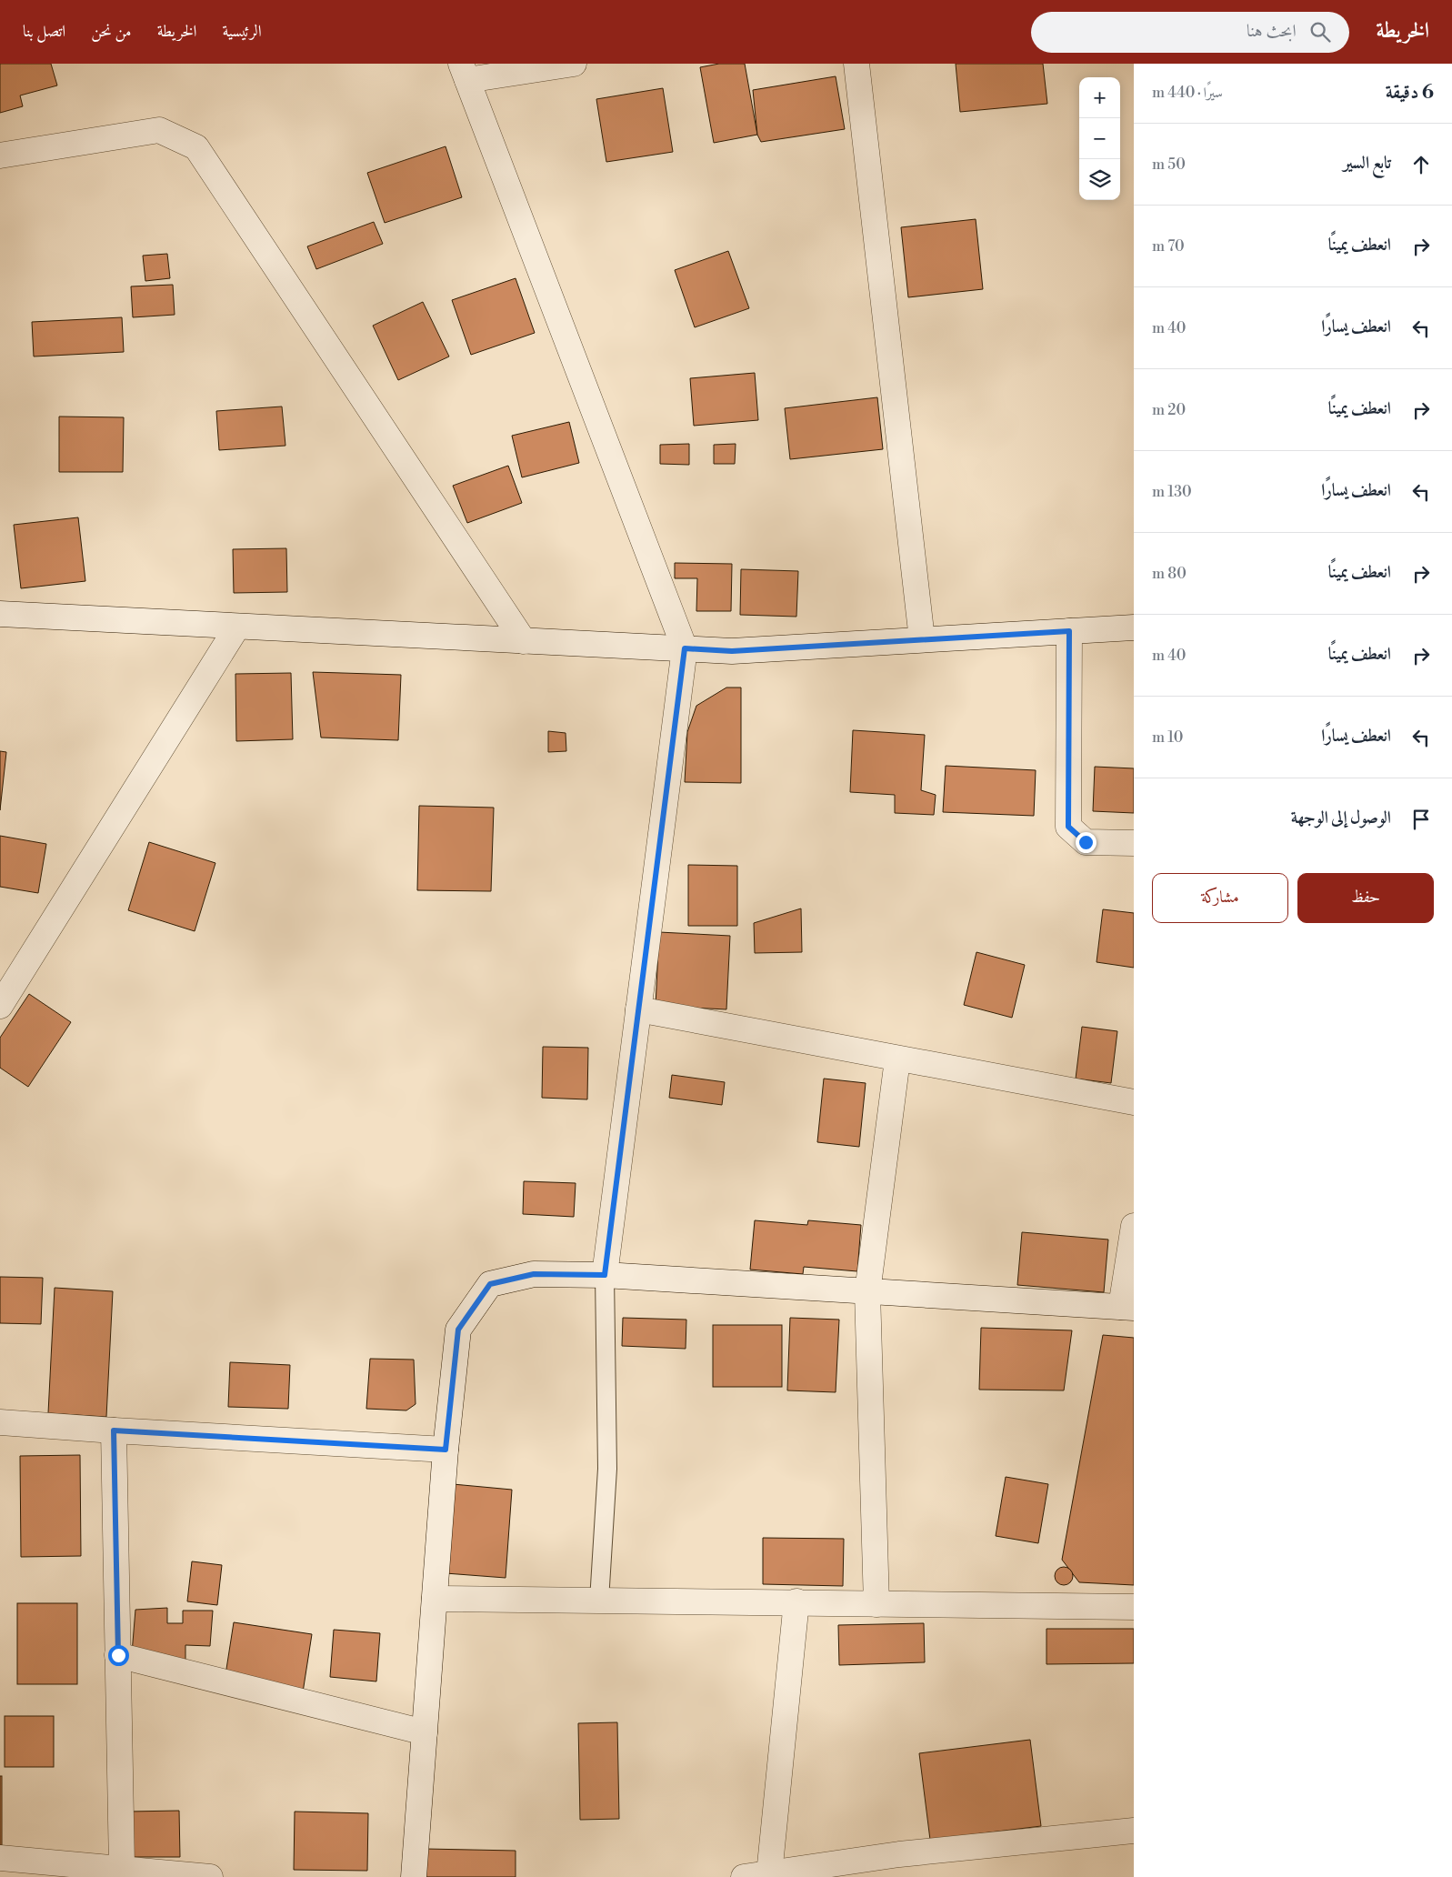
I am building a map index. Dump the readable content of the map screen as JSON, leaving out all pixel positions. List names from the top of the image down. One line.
{"page":{"header":"الخريطة","search":"ابحث هنا","nav":["الرئيسية","الخريطة","من نحن","اتصل بنا"],"heading":["6 دقيقة","سيرًا · 440 m"],"map_buttons":["+","−"],"list":[["تابع السير","50 m"],["انعطف يمينًا","70 m"],["انعطف يسارًا","40 m"],["انعطف يمينًا","20 m"],["انعطف يسارًا","130 m"],["انعطف يمينًا","80 m"],["انعطف يمينًا","40 m"],["انعطف يسارًا","10 m"],"الوصول إلى الوجهة"],"buttons":["حفظ","مشاركة"]}}
